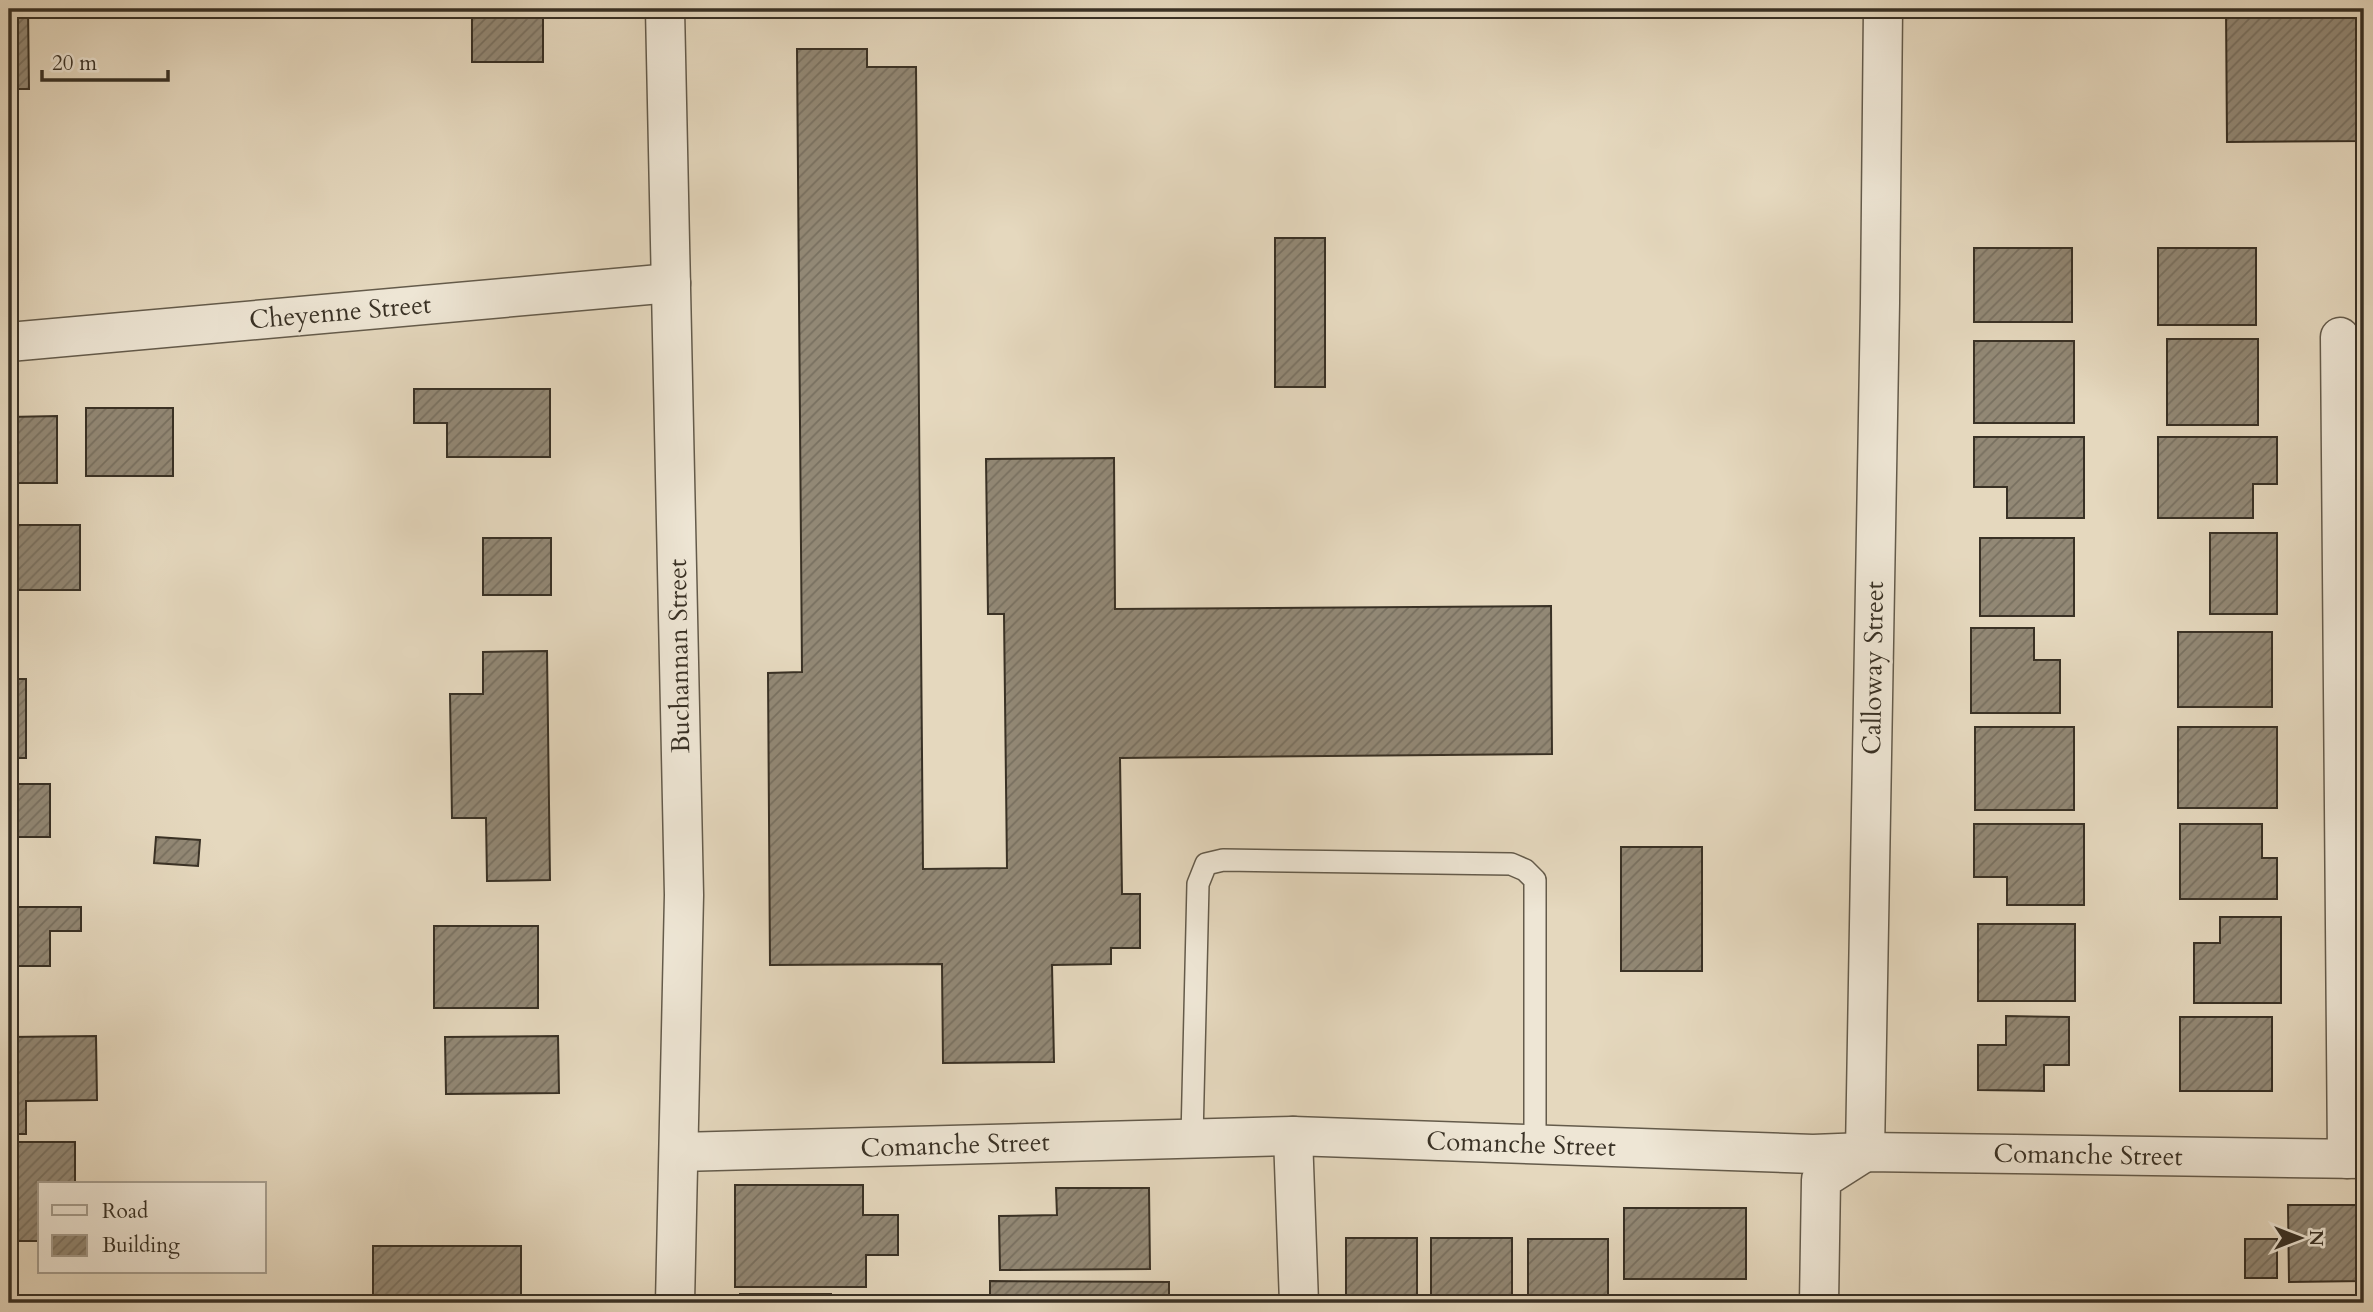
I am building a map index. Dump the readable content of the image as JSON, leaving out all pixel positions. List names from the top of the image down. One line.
{"streets":{"street":["Cheyenne Street","Buchannan Street","Calloway Street","Comanche Street"]},"crossings":[["Cheyenne Street","Buchannan Street"],["Buchannan Street","Comanche Street"],["Calloway Street","Comanche Street"]],"legend":["Road","Building"],"scale_bar":"20 m","north":"right"}
